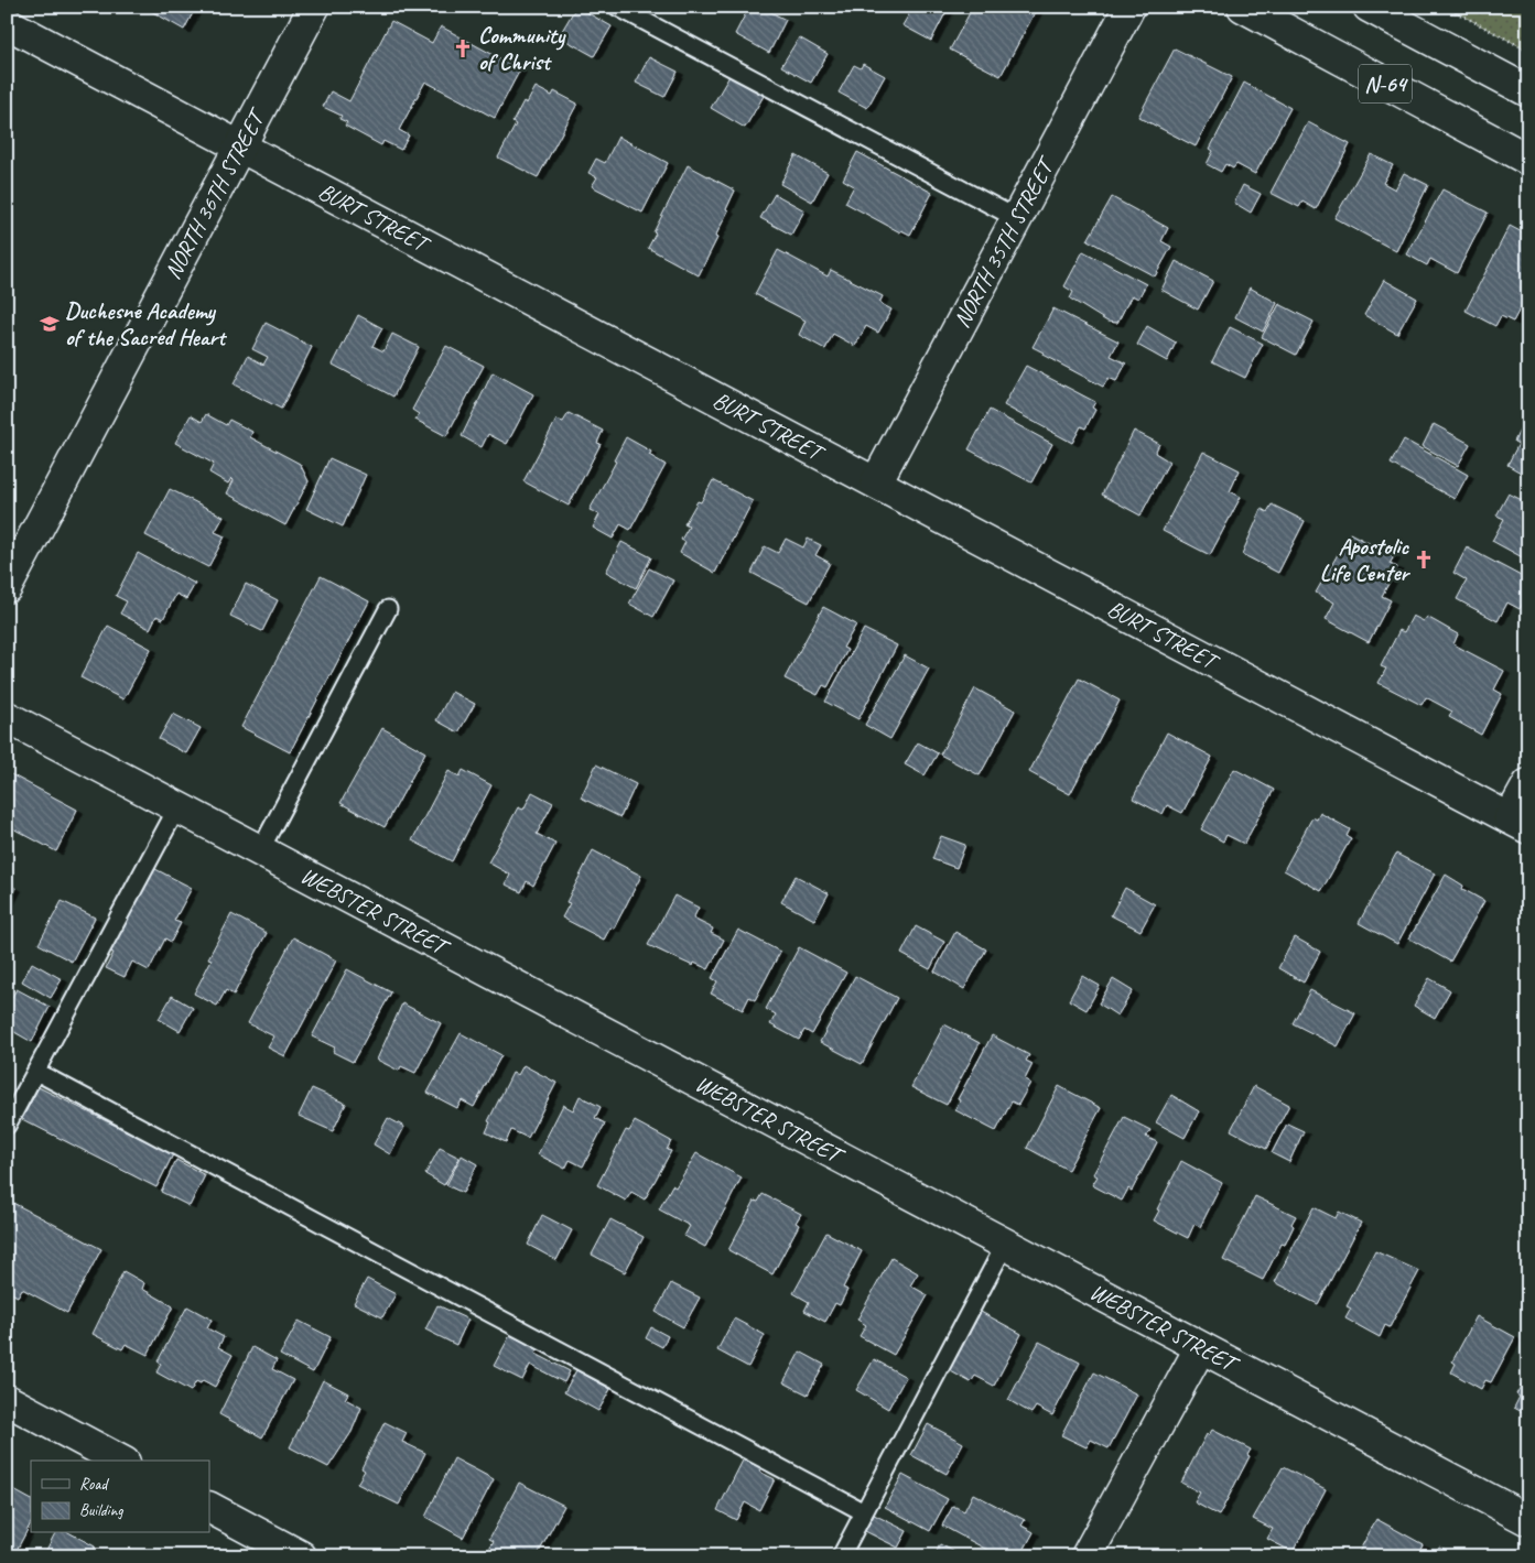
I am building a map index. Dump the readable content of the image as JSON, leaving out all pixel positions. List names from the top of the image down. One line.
{"streets":{"street":["N-64","NORTH 36TH STREET","BURT STREET","NORTH 35TH STREET","WEBSTER STREET"]},"crossings":[["NORTH 36TH STREET","BURT STREET"],["BURT STREET","NORTH 35TH STREET"]],"places":{"church":["Community of Christ","Apostolic Life Center"],"school or university":["Duchesne Academy of the Sacred Heart"]},"legend":["Road","Building"]}
